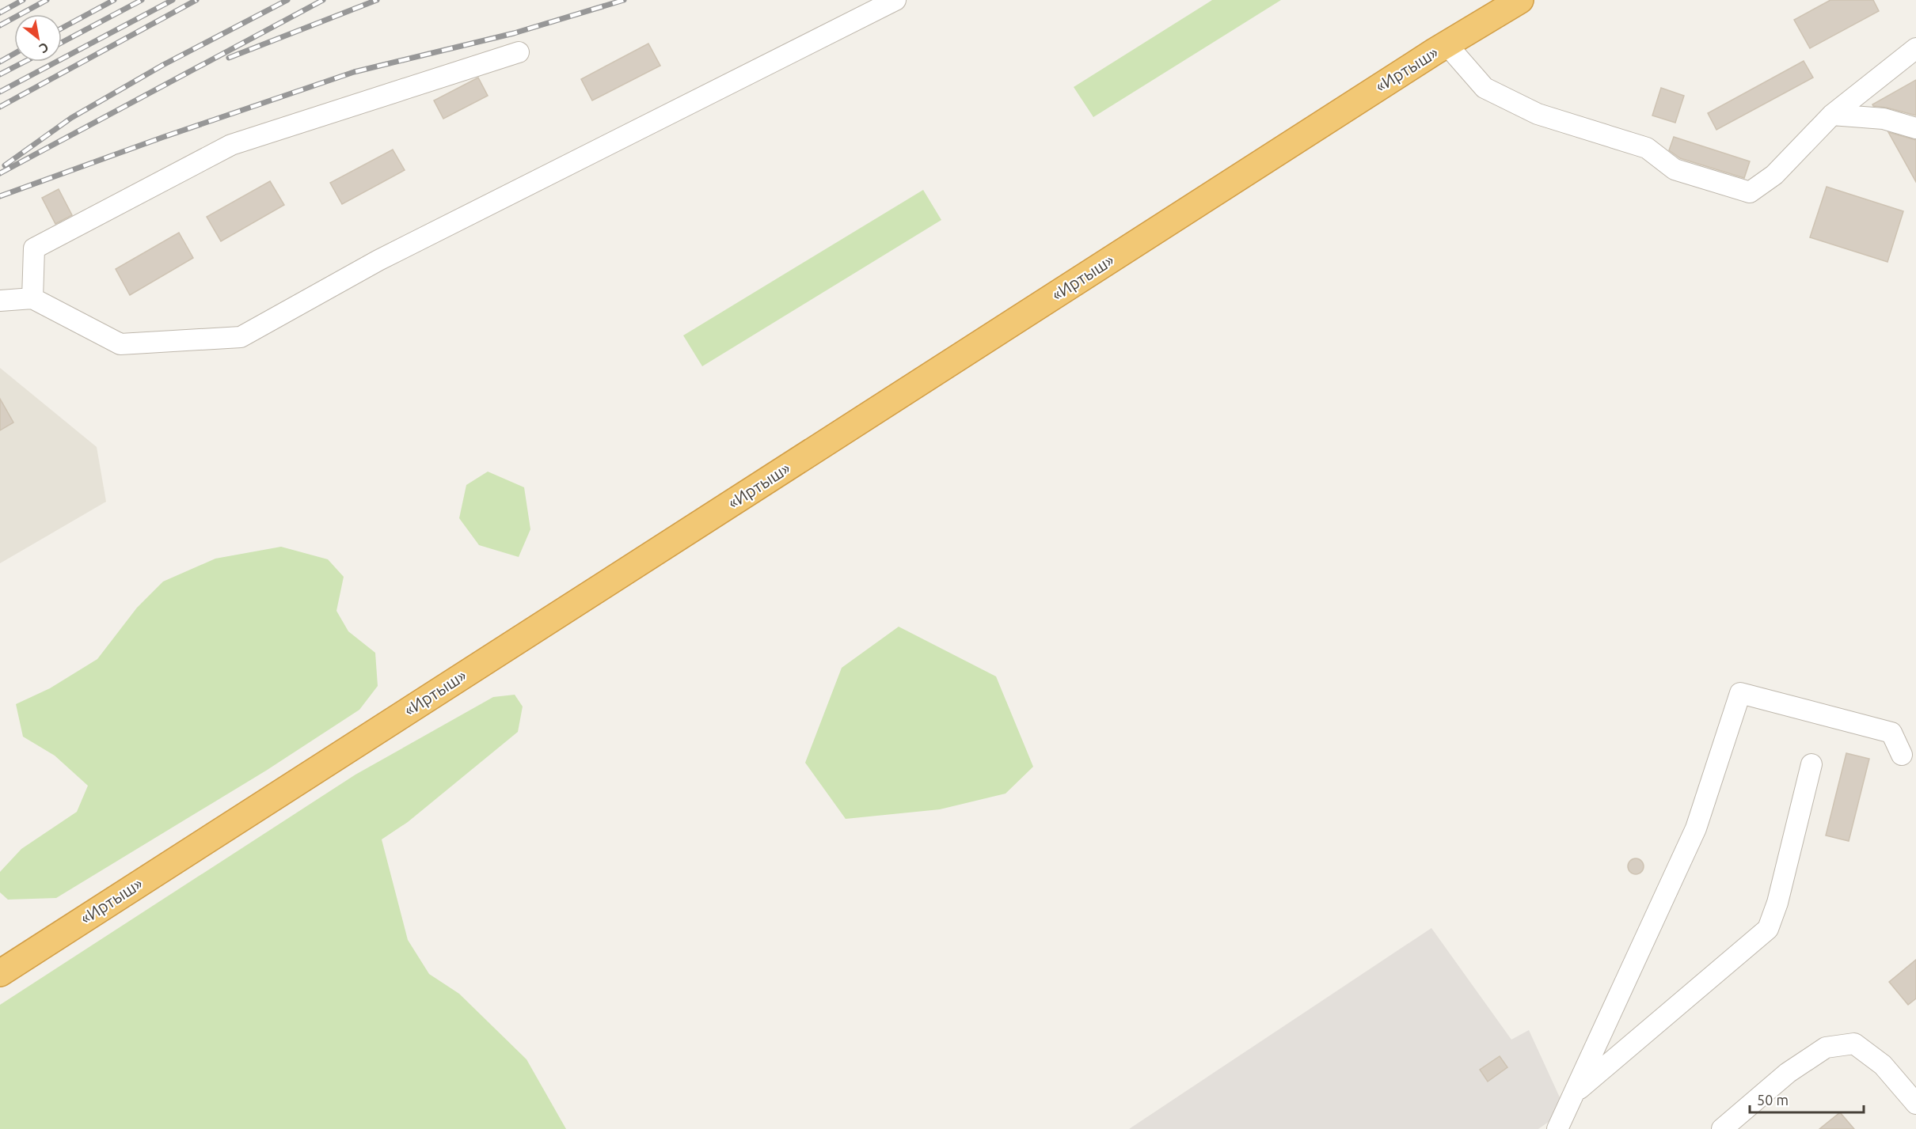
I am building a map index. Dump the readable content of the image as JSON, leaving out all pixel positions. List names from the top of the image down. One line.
{"streets":{"highway":["«Иртыш»"]},"scale_bar":"50 m","north":"bottom right"}
